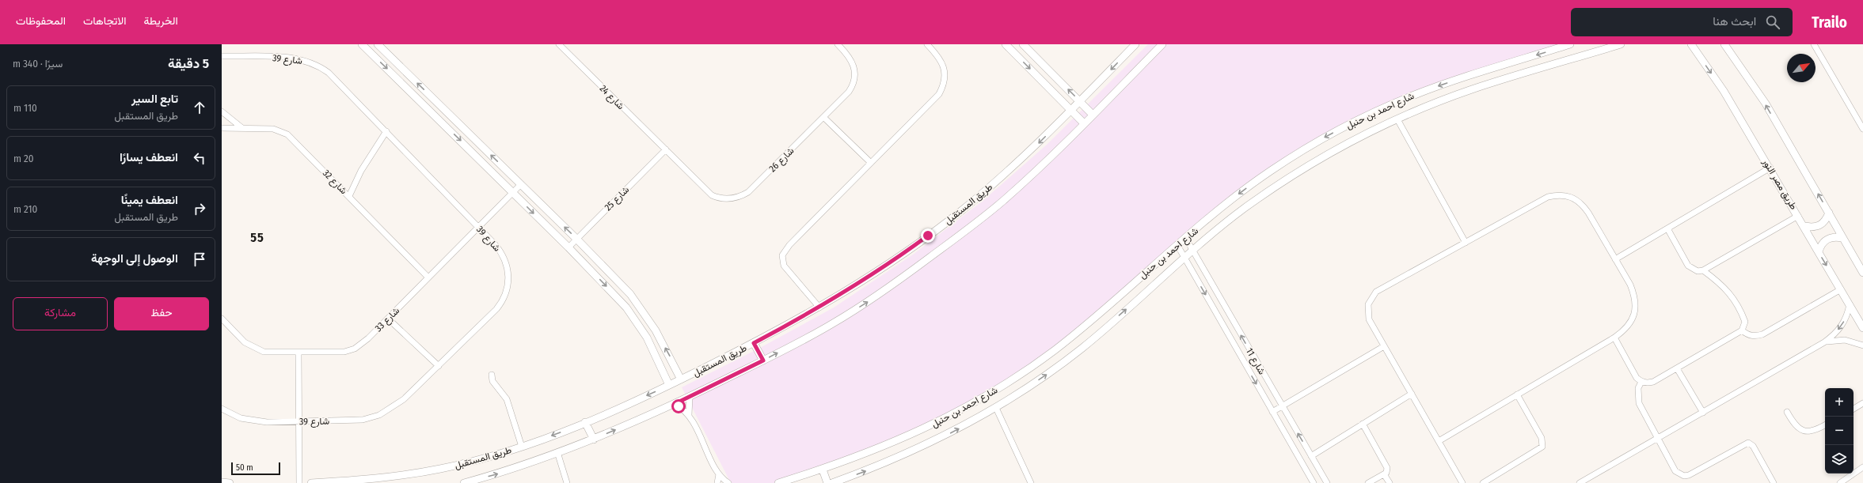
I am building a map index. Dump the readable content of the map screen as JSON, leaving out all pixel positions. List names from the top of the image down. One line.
{"streets":{"street":["شارع 39","شارع 24","شارع احمد بن حنبل","شارع 26","شارع 32","طريق مصر النور","شارع 25","طريق المستقبل","شارع 33","شارع 11"]},"crossings":[["شارع 39","شارع 33"],["شارع 24","شارع 26"],["شارع 24","شارع 25"],["شارع احمد بن حنبل","شارع 11"],["شارع 26","شارع 25"],["شارع 32","شارع 33"]],"districts":["55"],"scale_bar":"50 m","north":"top right","page":{"header":"Trailo","search":"ابحث هنا","nav":["الخريطة","الاتجاهات","المحفوظات"],"heading":["5 دقيقة","سيرًا · 340 m"],"list":[["تابع السير","طريق المستقبل","110 m"],["انعطف يسارًا","20 m"],["انعطف يمينًا","طريق المستقبل","210 m"],"الوصول إلى الوجهة"],"buttons":["حفظ","مشاركة"],"map_buttons":["+","−"],"scale":"50 m"}}
